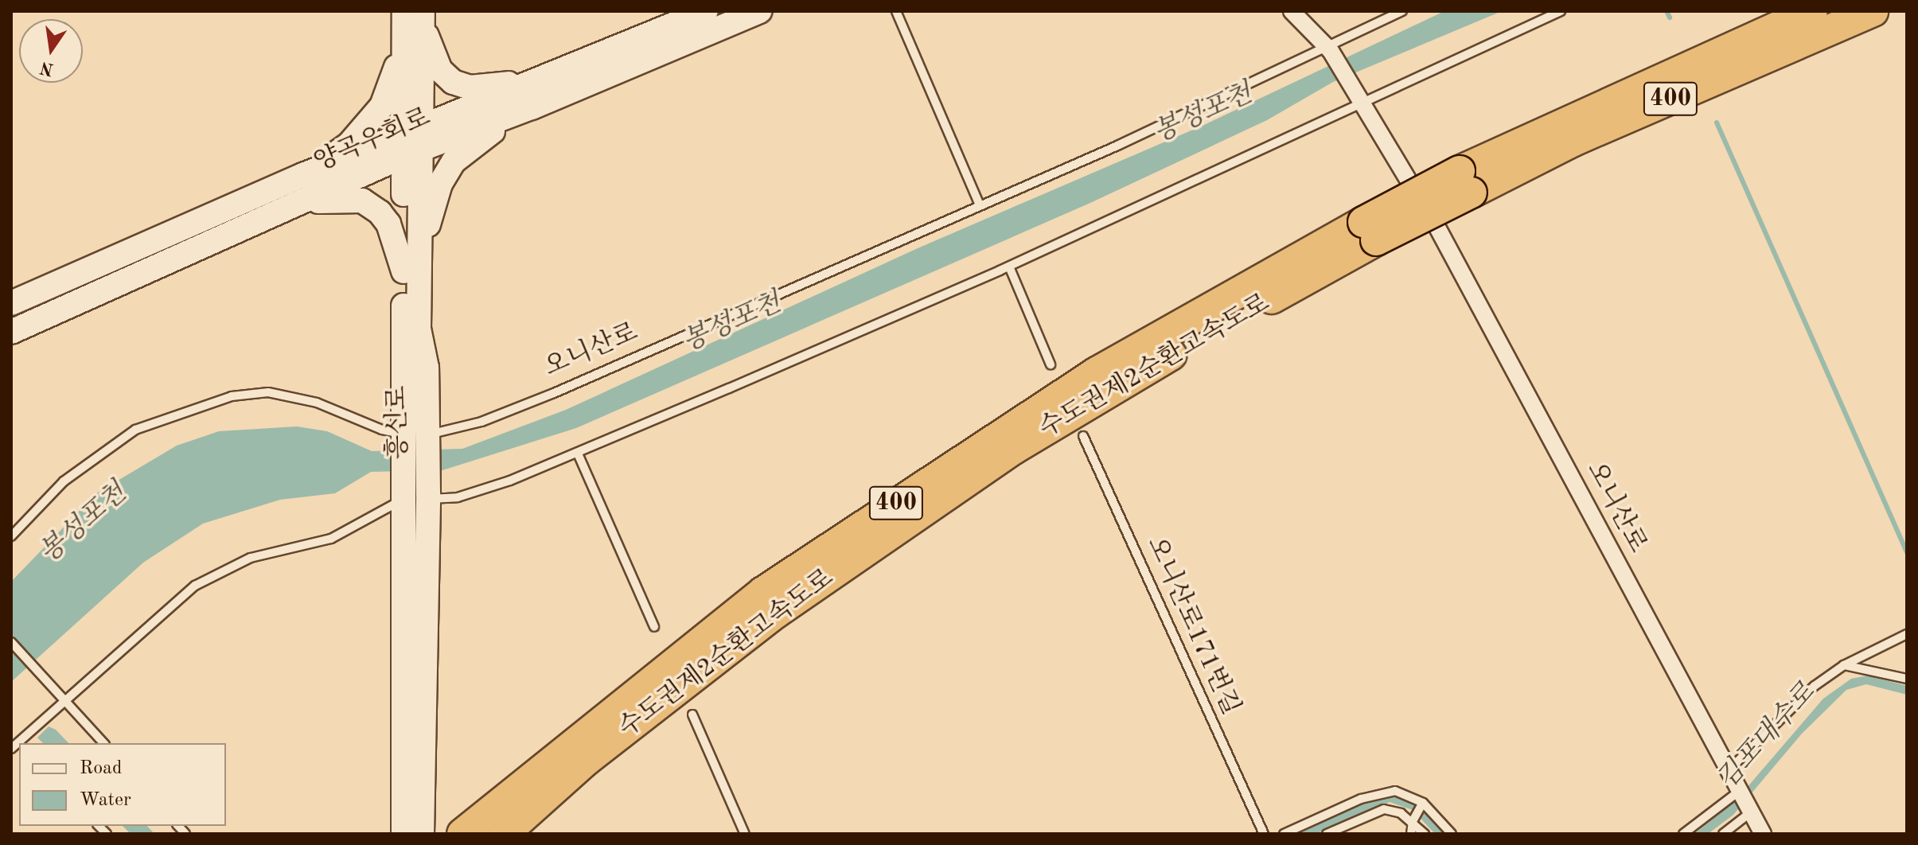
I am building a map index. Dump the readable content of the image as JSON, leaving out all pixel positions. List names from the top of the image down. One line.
{"streets":{"highway":["400","수도권제2순환고속도로"],"main road":["양곡우회로","흥신로"],"street":["오니산로"],"lane":["오니산로171번길"]},"crossings":[["양곡우회로","흥신로"],["오니산로","흥신로"]],"water":["봉성포천","김포대수로"],"legend":["Road","Water"],"north":"bottom"}
